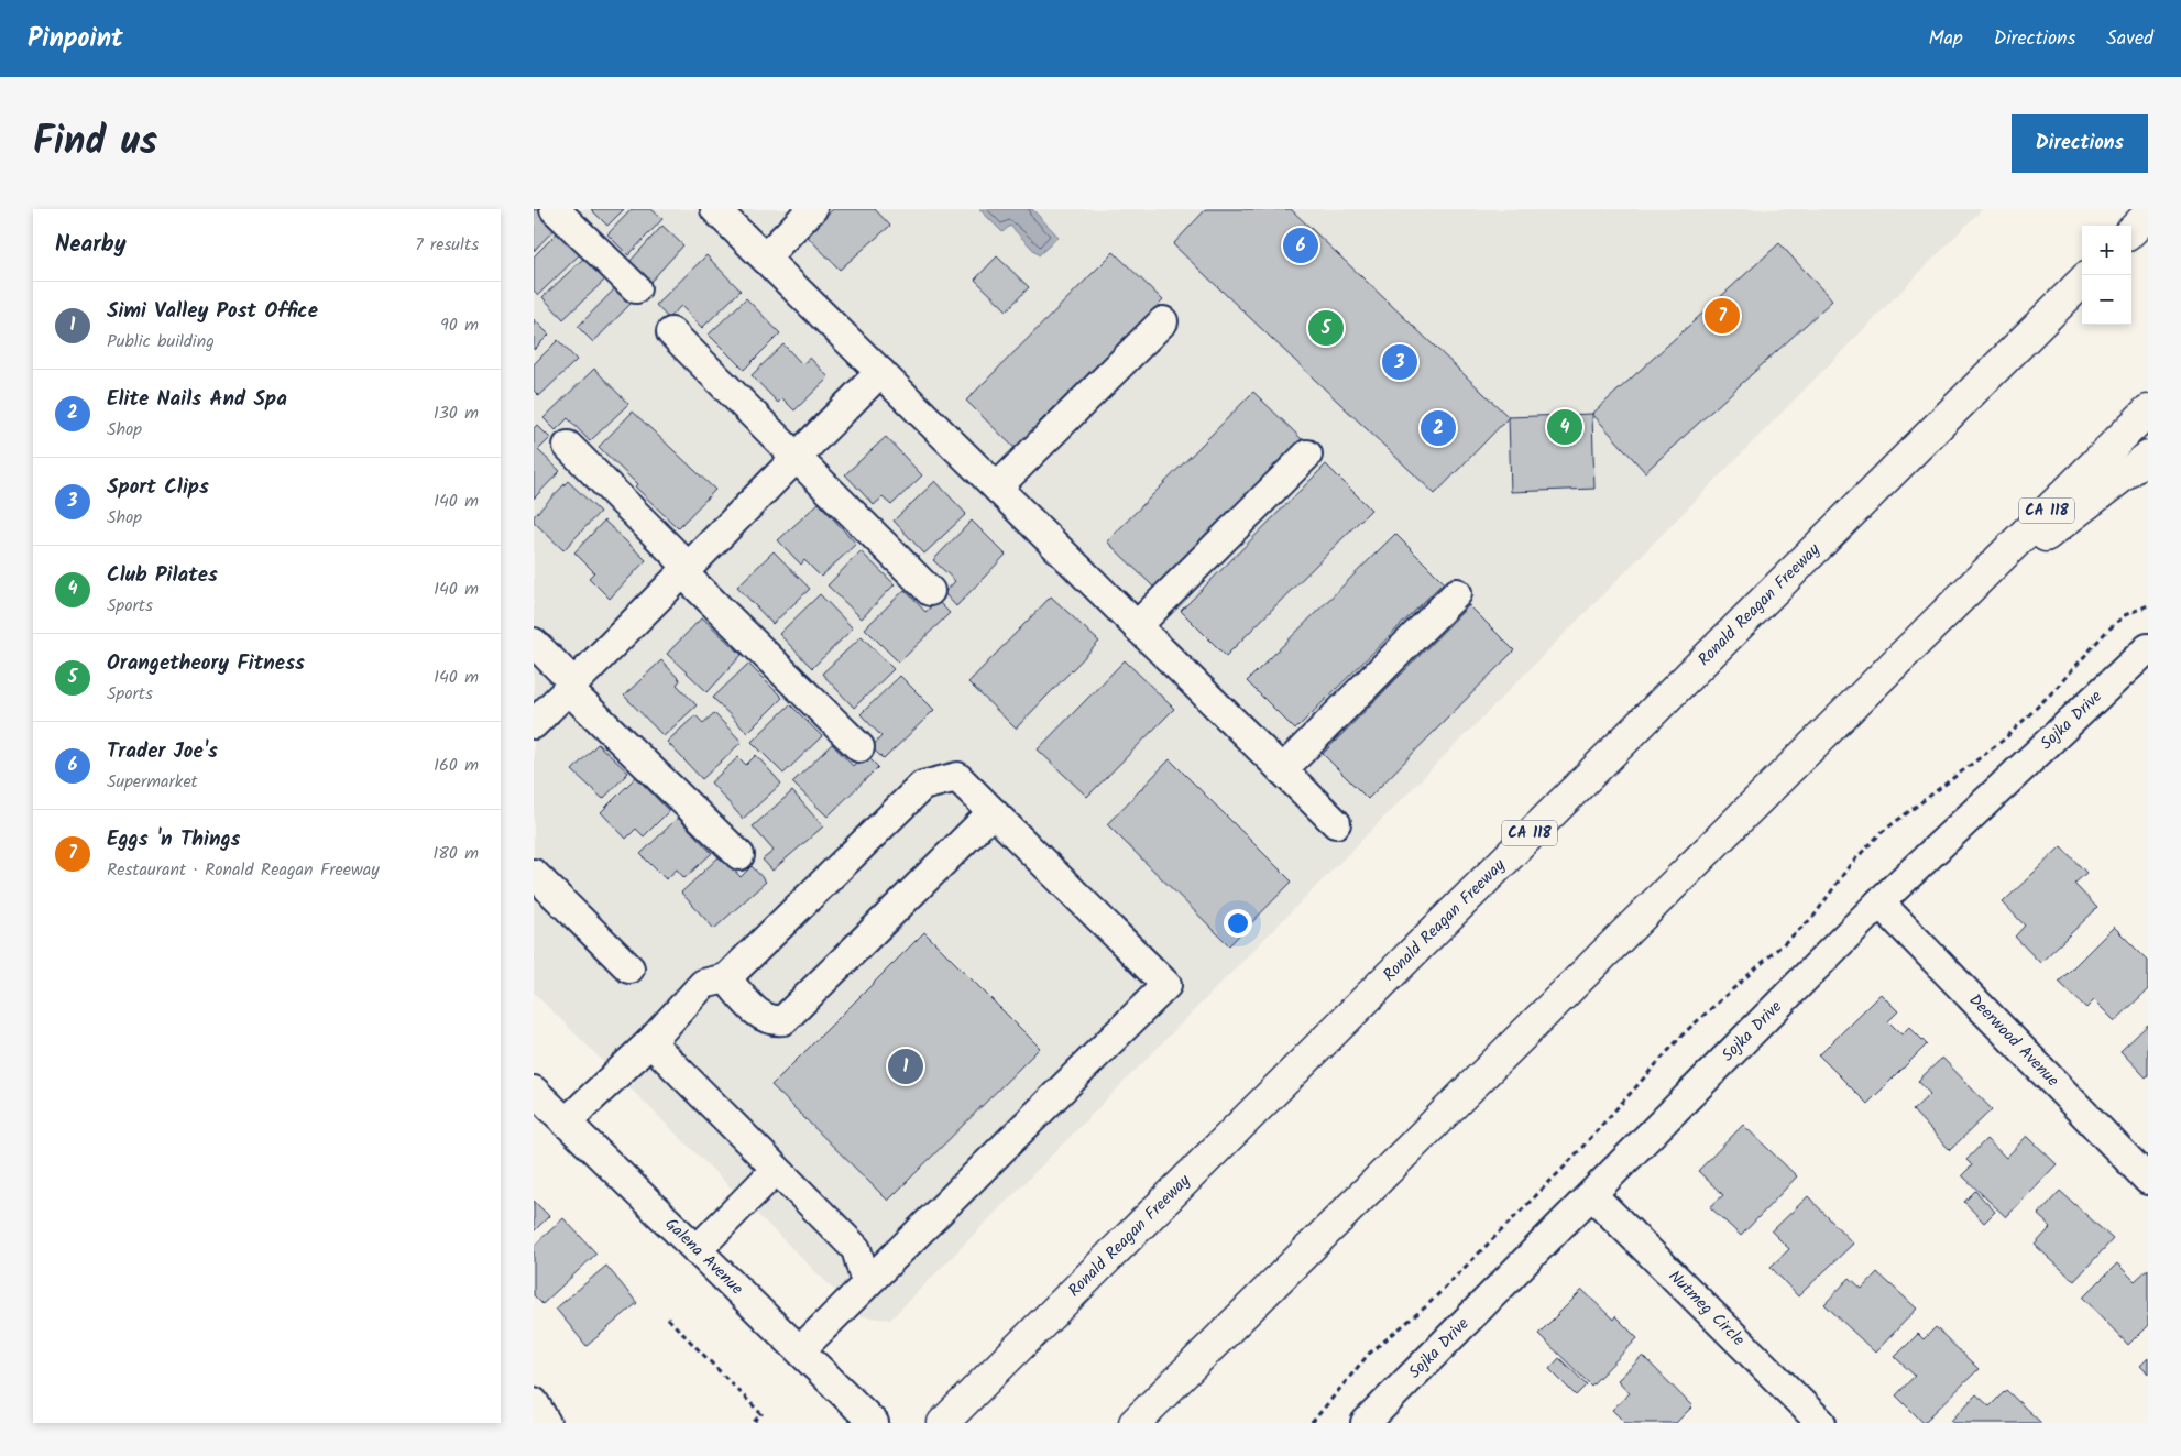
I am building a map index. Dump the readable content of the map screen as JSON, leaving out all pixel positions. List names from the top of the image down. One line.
{"streets":{"highway":["CA 118","Ronald Reagan Freeway"],"street":["Sojka Drive","Deerwood Avenue","Galena Avenue","Nutmeg Circle"]},"crossings":[["Sojka Drive","Deerwood Avenue"],["Sojka Drive","Nutmeg Circle"]],"page":{"header":"Pinpoint","nav":["Map","Directions","Saved"],"title":"Find us","buttons":"Directions","heading":["Nearby","7 results"],"map_buttons":["+","−"],"pins":["6","7","5","3","4","2","1"],"list":[{"mark":"1","name":"Simi Valley Post Office","note":"Public building","value":"90 m"},{"mark":"2","name":"Elite Nails And Spa","note":"Shop","value":"130 m"},{"mark":"3","name":"Sport Clips","note":"Shop","value":"140 m"},{"mark":"4","name":"Club Pilates","note":"Sports","value":"140 m"},{"mark":"5","name":"Orangetheory Fitness","note":"Sports","value":"140 m"},{"mark":"6","name":"Trader Joe's","note":"Supermarket","value":"160 m"},{"mark":"7","name":"Eggs 'n Things","note":"Restaurant · Ronald Reagan Freeway","value":"180 m"}]}}
